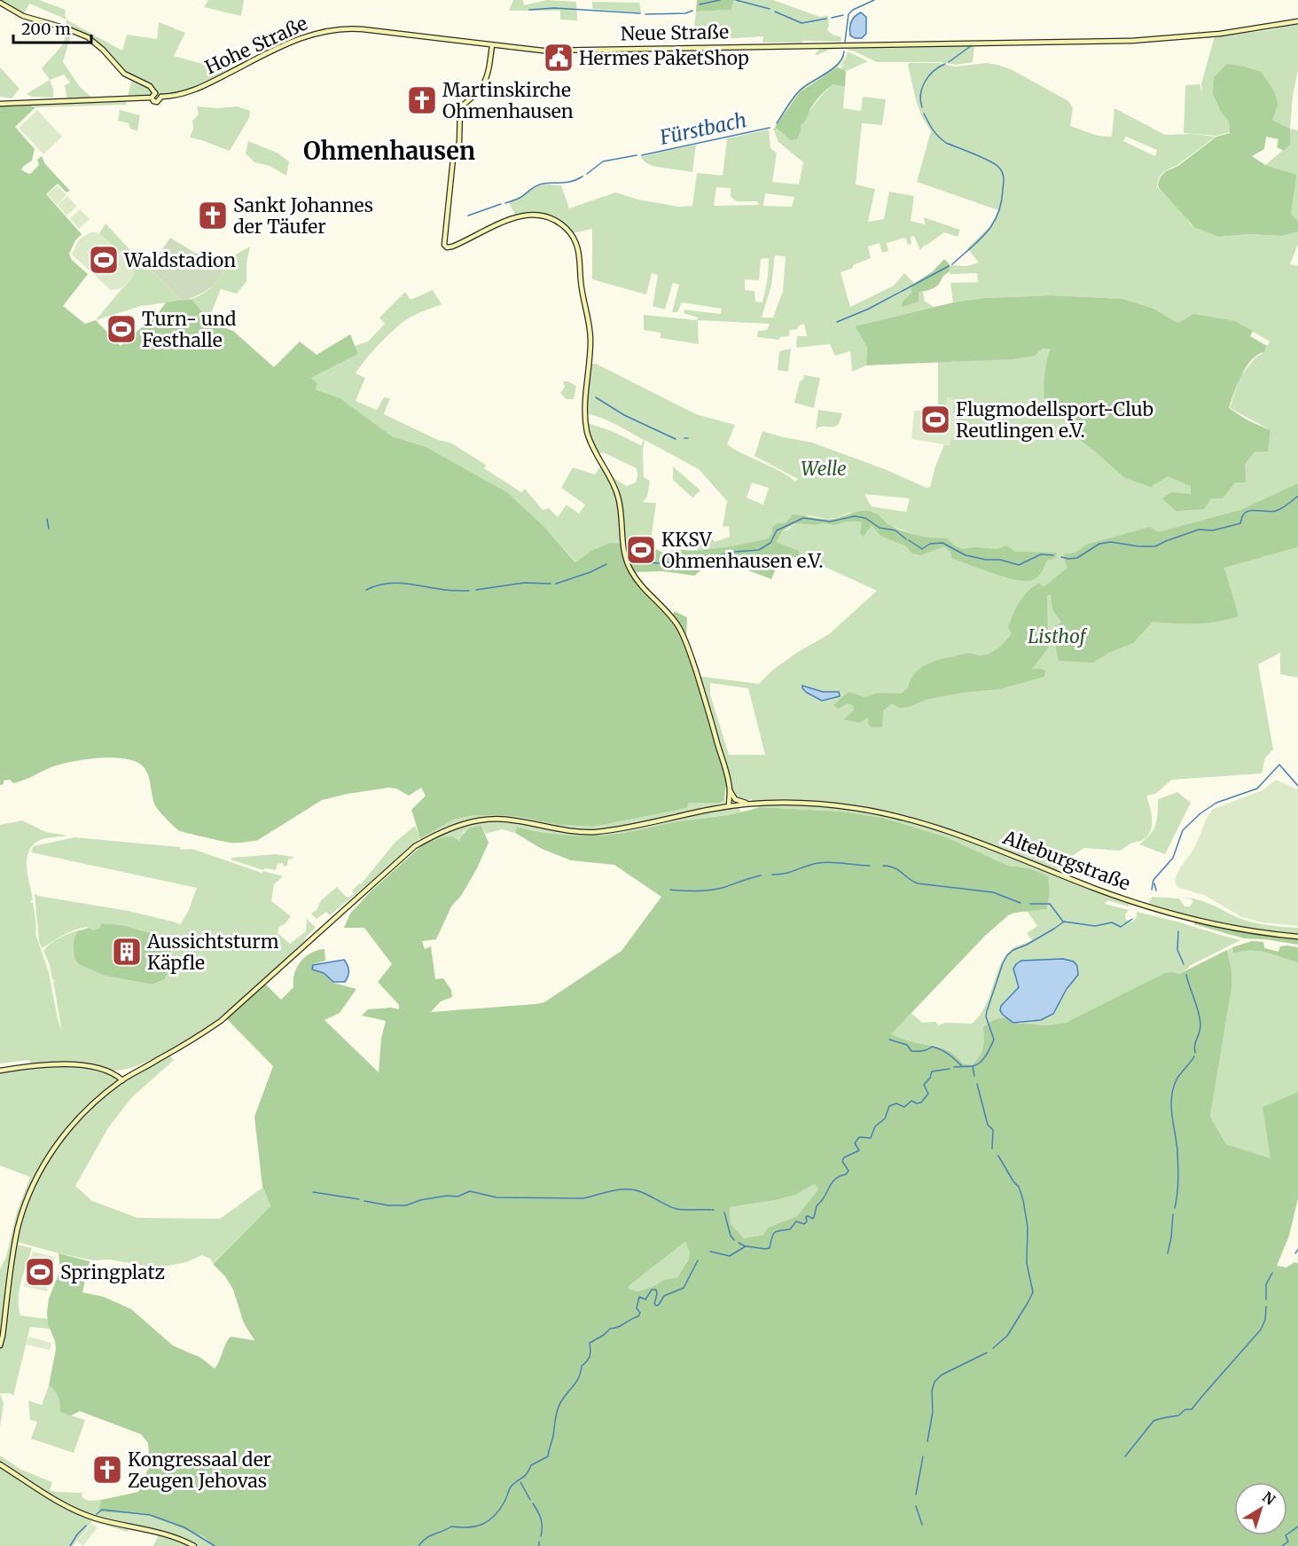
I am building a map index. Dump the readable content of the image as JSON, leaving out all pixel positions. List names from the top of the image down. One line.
{"streets":{"main road":["Neue Straße","Hohe Straße","Alteburgstraße"]},"crossings":[["Neue Straße","Hohe Straße"]],"districts":["Ohmenhausen"],"water":["Fürstbach"],"parks":["Welle","Listhof"],"places":{"public building":["Hermes PaketShop"],"church":["Martinskirche Ohmenhausen","Sankt Johannes der Täufer","Kongressaal der Zeugen Jehovas"],"sports":["Waldstadion","Turn- und Festhalle","Flugmodellsport-Club Reutlingen e.V.","KKSV Ohmenhausen e.V.","Springplatz"],"building":["Aussichtsturm Käpfle"]},"scale_bar":"200 m","north":"top right"}
